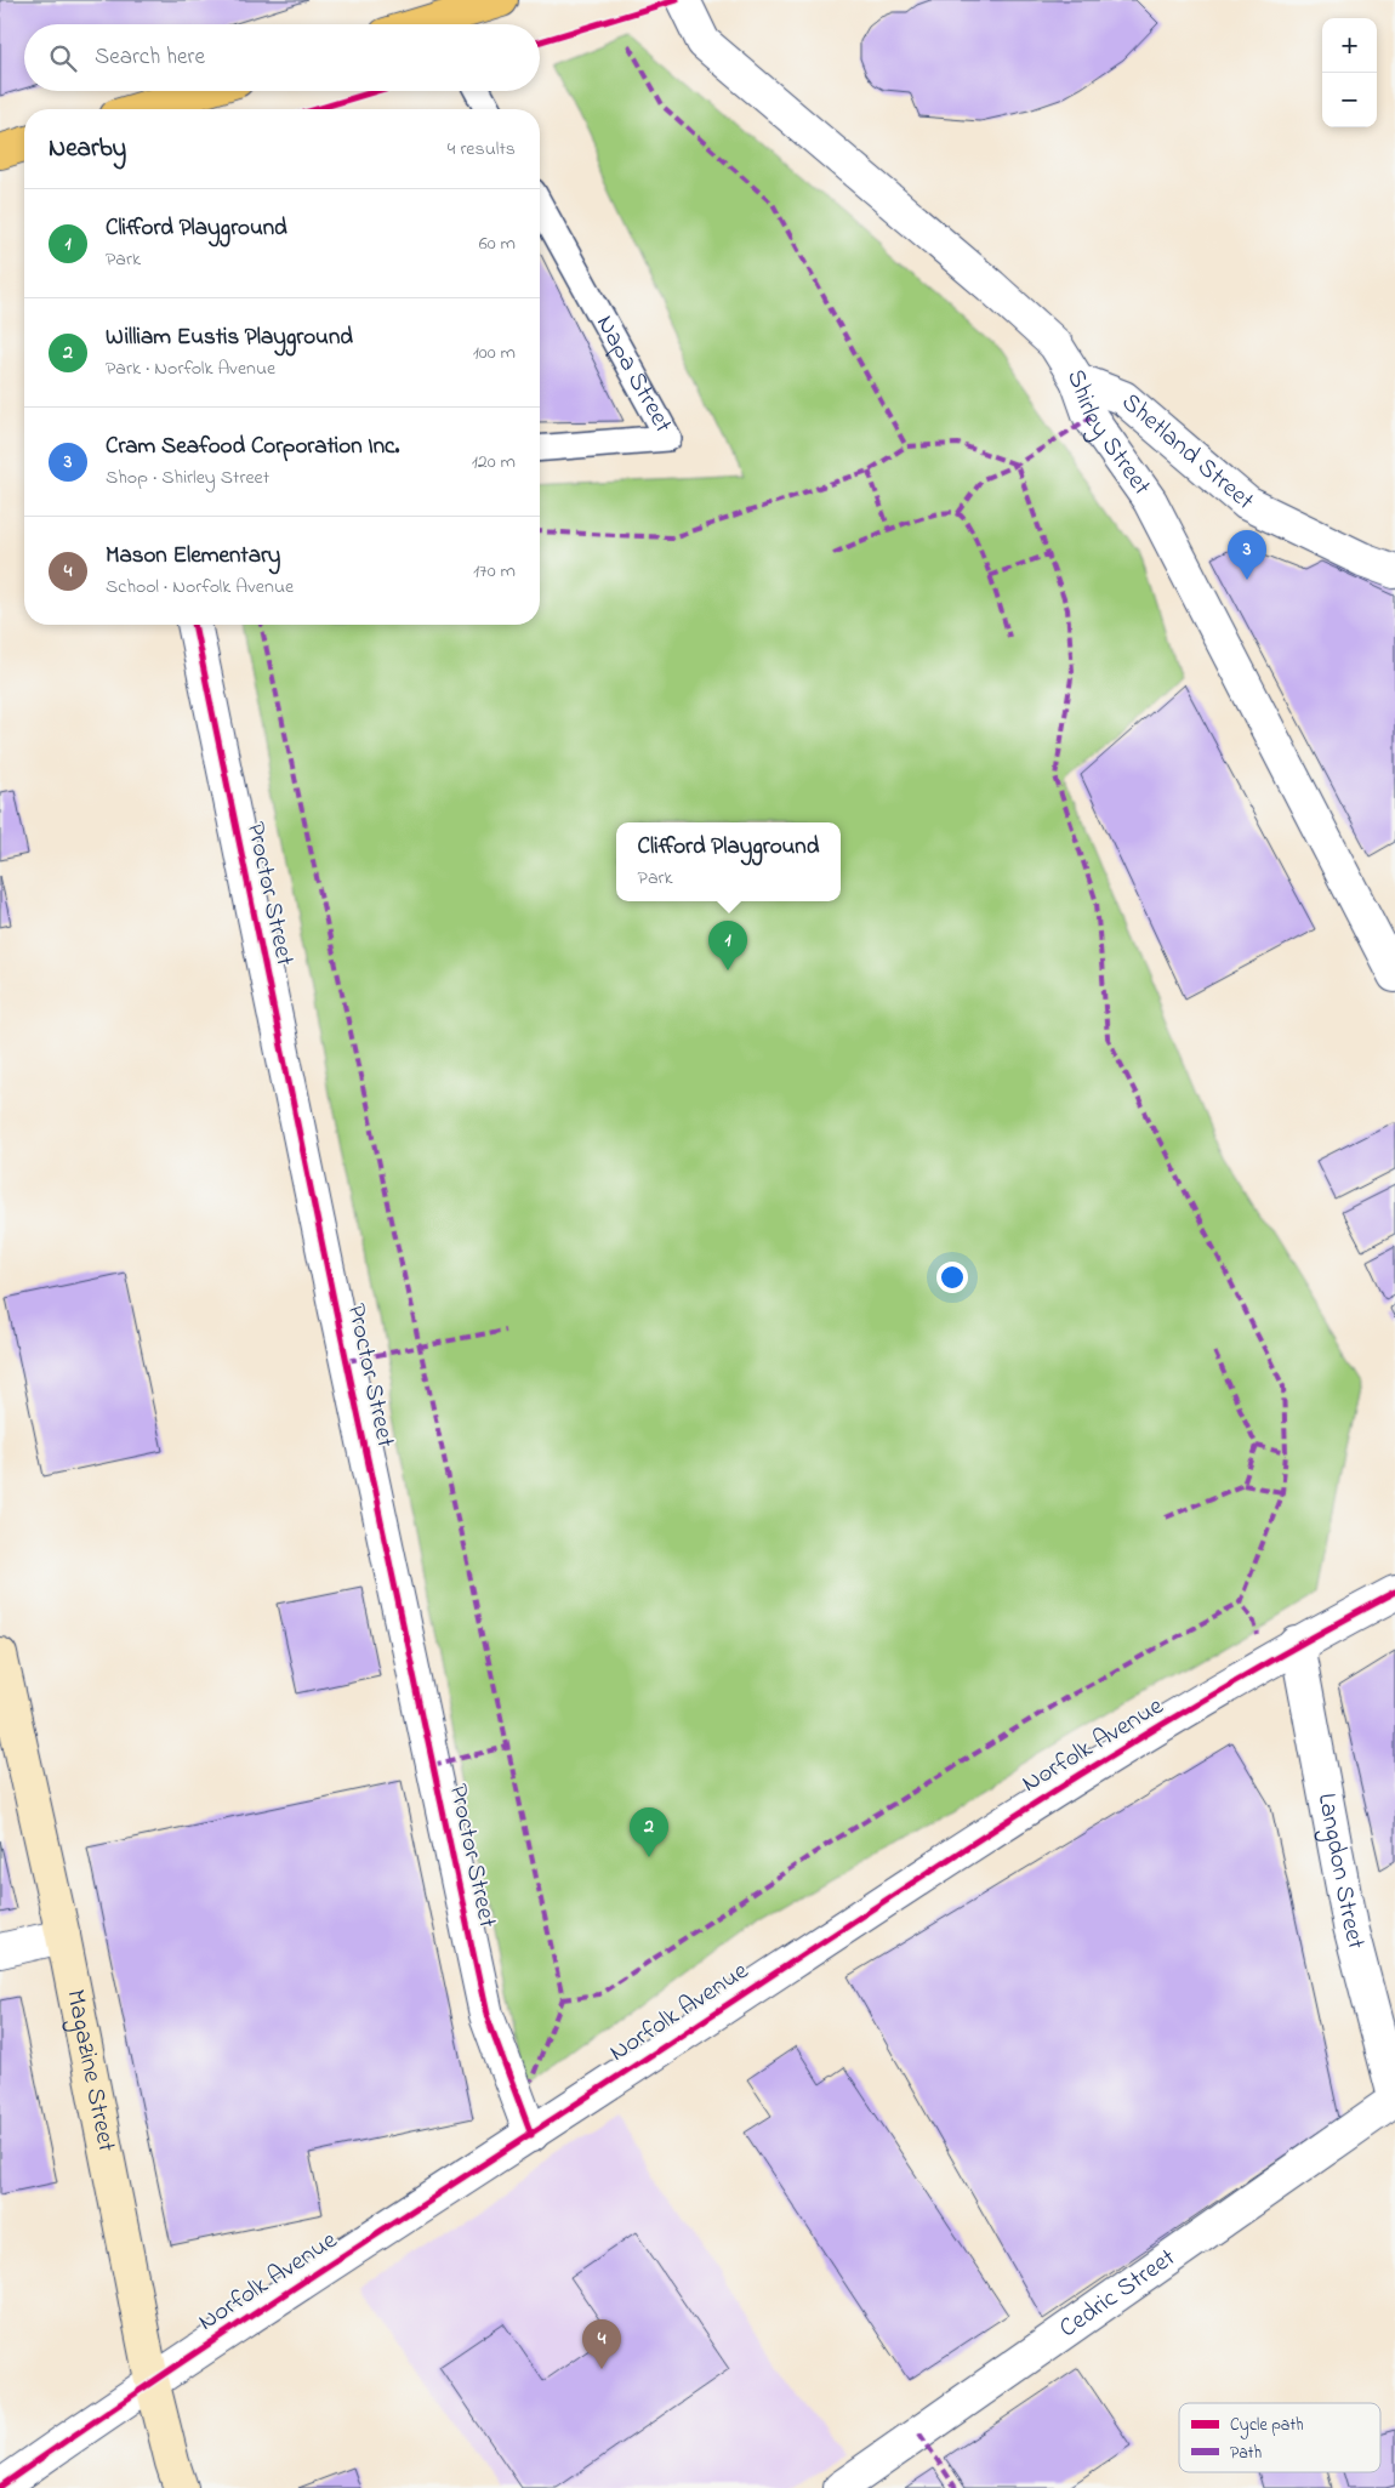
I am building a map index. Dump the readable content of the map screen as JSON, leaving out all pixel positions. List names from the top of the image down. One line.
{"streets":{"main road":["Magazine Street"],"street":["Shirley Street","Shetland Street","Proctor Street","Norfolk Avenue","Langdon Street","Cedric Street"],"lane":["Napa Street"]},"crossings":[["Shirley Street","Shetland Street"],["Proctor Street","Norfolk Avenue"],["Norfolk Avenue","Langdon Street"],["Norfolk Avenue","Magazine Street"],["Langdon Street","Cedric Street"]],"legend":["Cycle path","Path"],"page":{"map_buttons":["+","−"],"search":"Search here","heading":["Nearby","4 results"],"list":[{"mark":"1","name":"Clifford Playground","note":"Park","value":"60 m"},{"mark":"2","name":"William Eustis Playground","note":"Park · Norfolk Avenue","value":"100 m"},{"mark":"3","name":"Cram Seafood Corporation Inc.","note":"Shop · Shirley Street","value":"120 m"},{"mark":"4","name":"Mason Elementary","note":"School · Norfolk Avenue","value":"170 m"}],"pins":["3","1","2","4"],"popup":["Clifford Playground","Park"]}}
